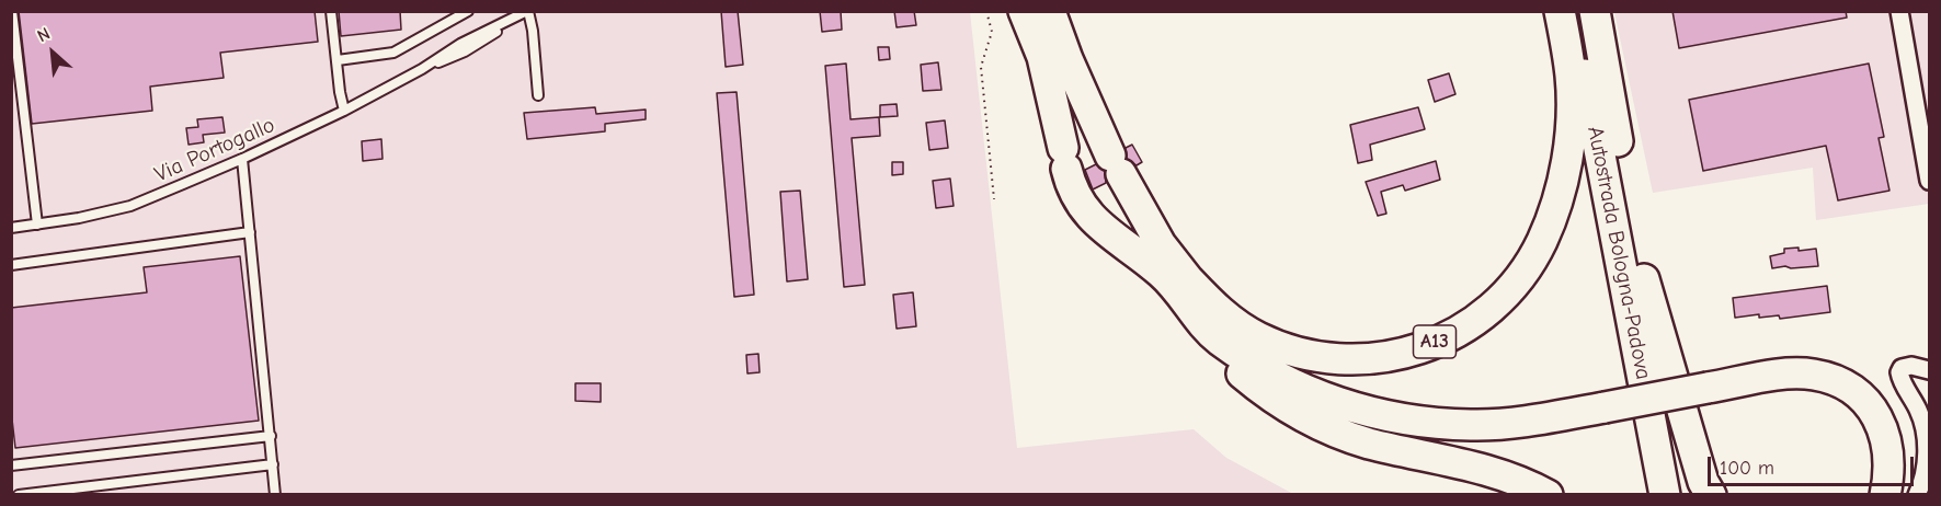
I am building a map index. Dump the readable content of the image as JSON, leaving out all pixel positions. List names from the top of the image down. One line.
{"streets":{"highway":["Autostrada Bologna-Padova","A13"],"lane":["Via Portogallo"]},"scale_bar":"100 m","north":"top left"}
